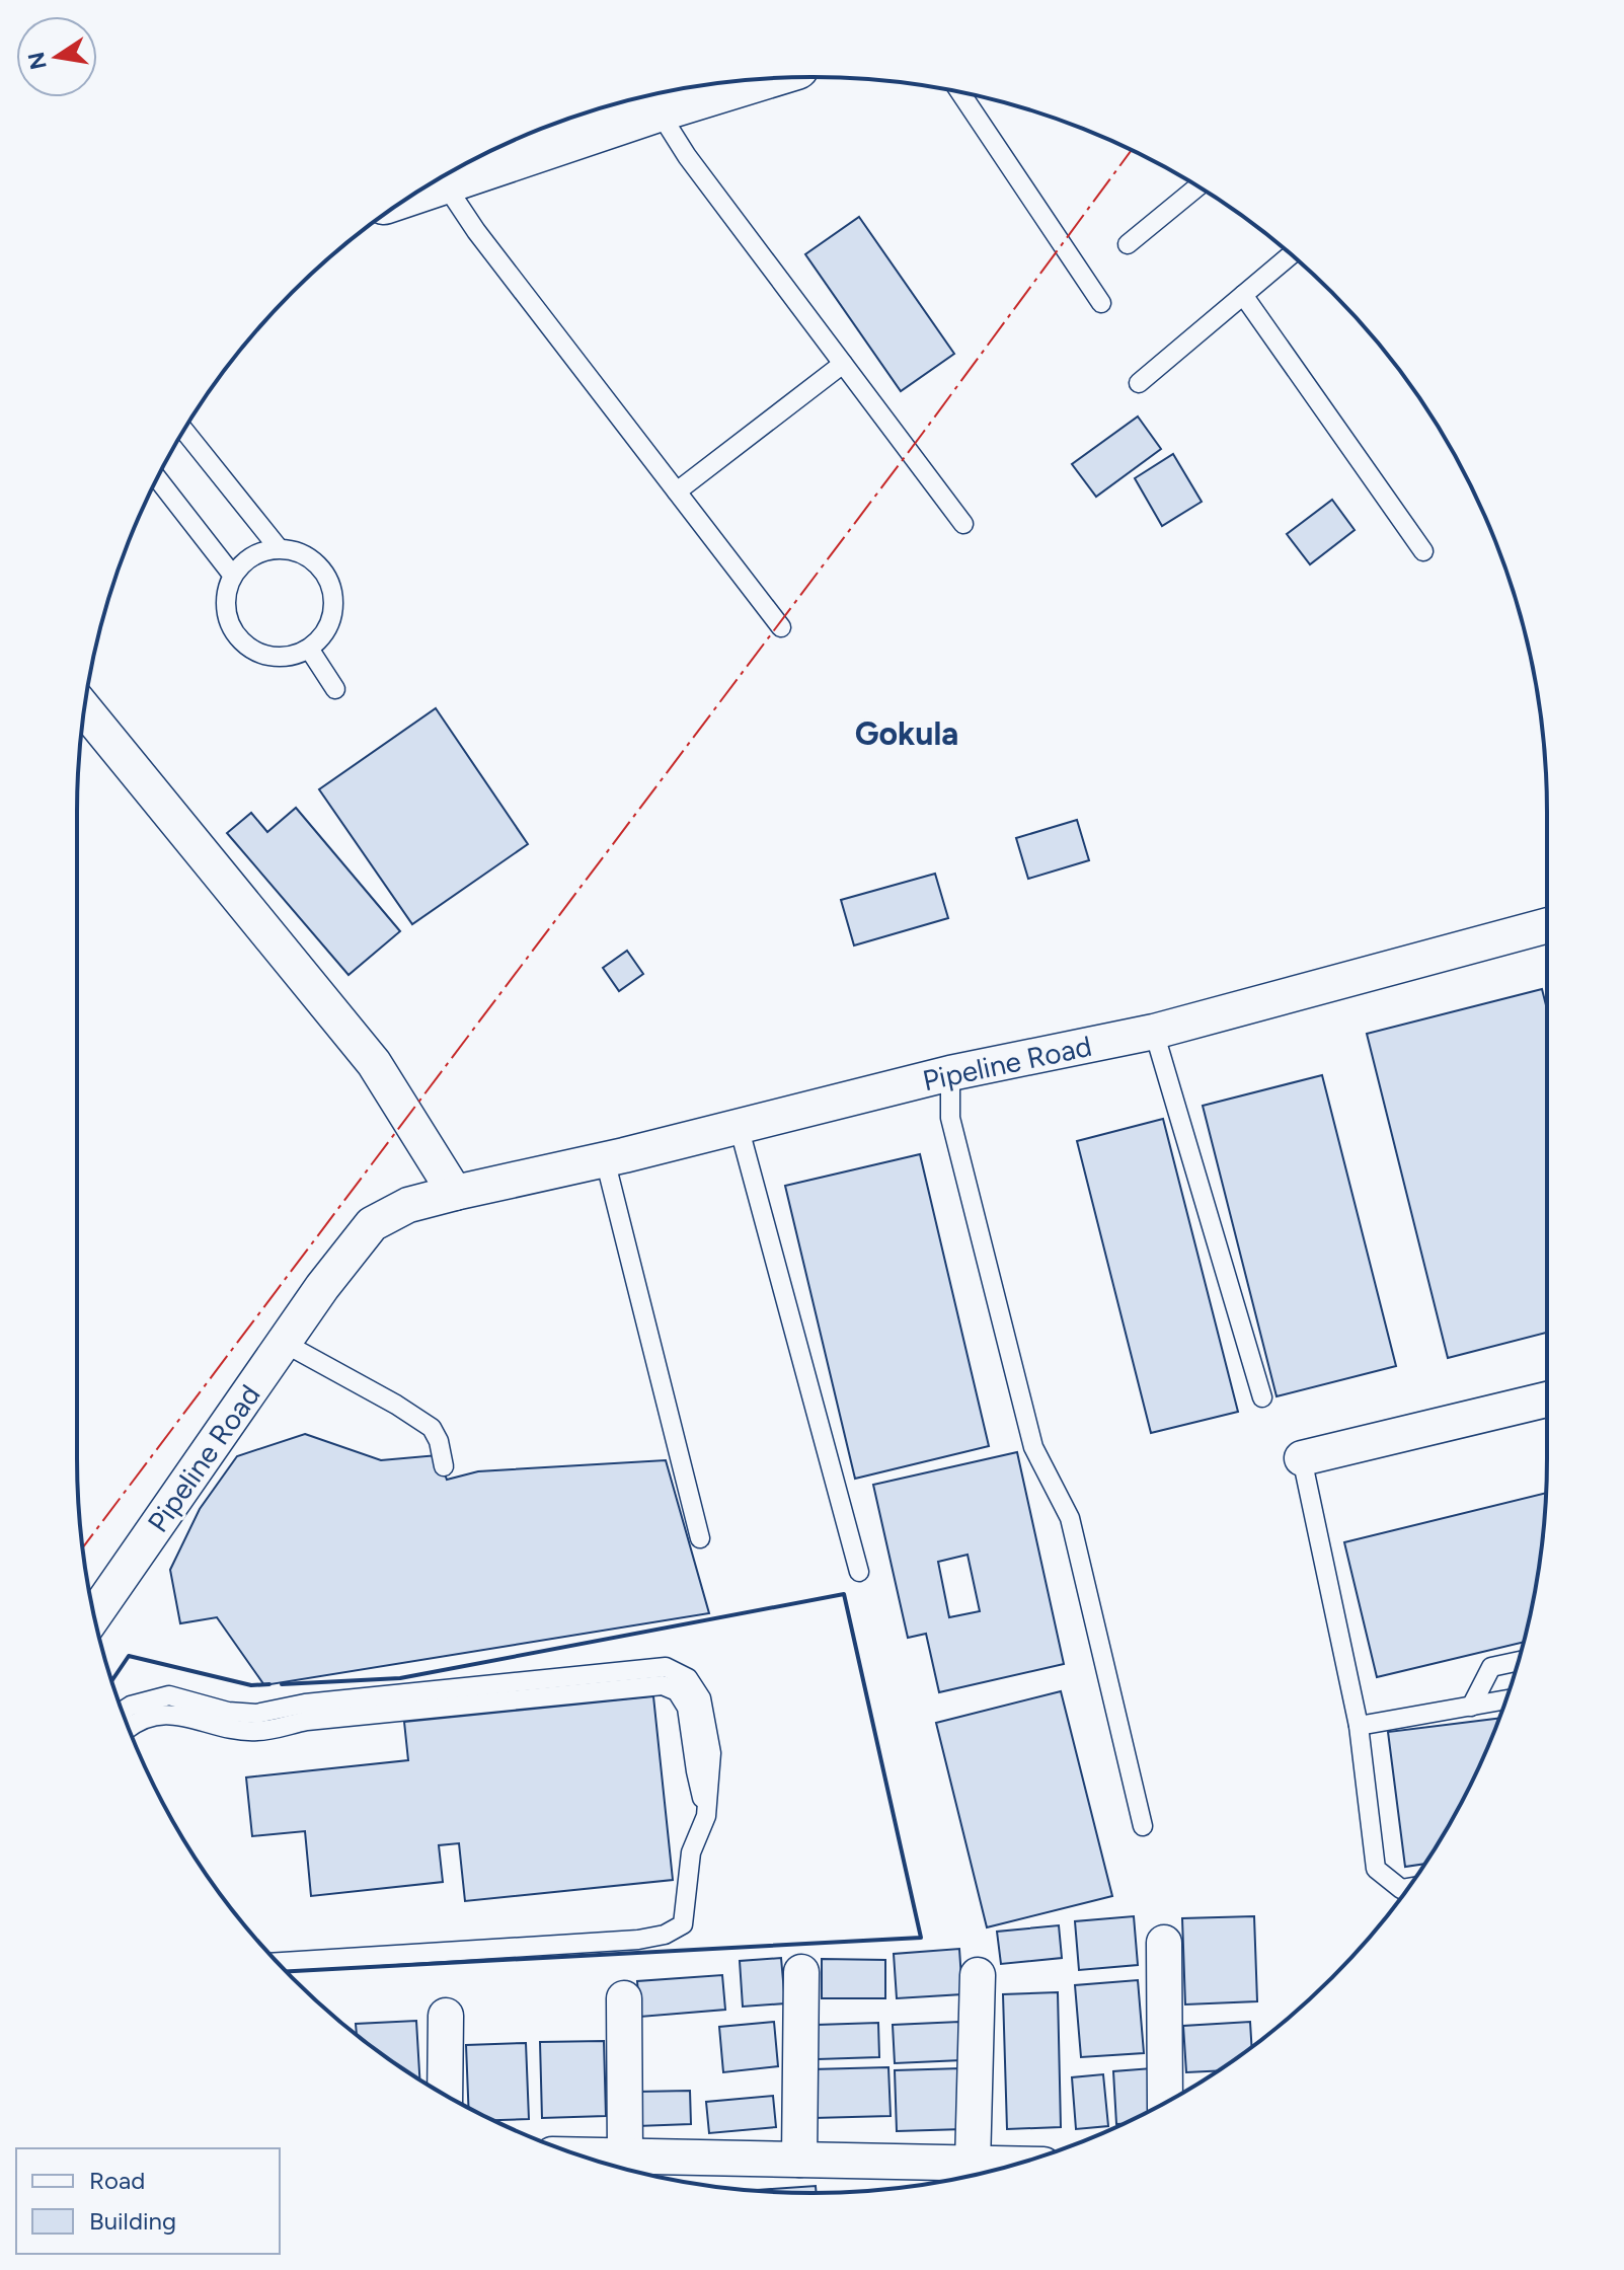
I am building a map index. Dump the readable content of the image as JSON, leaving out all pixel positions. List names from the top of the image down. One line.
{"streets":{"street":["Pipeline Road"]},"districts":["Gokula"],"legend":["Road","Building"],"north":"left"}
